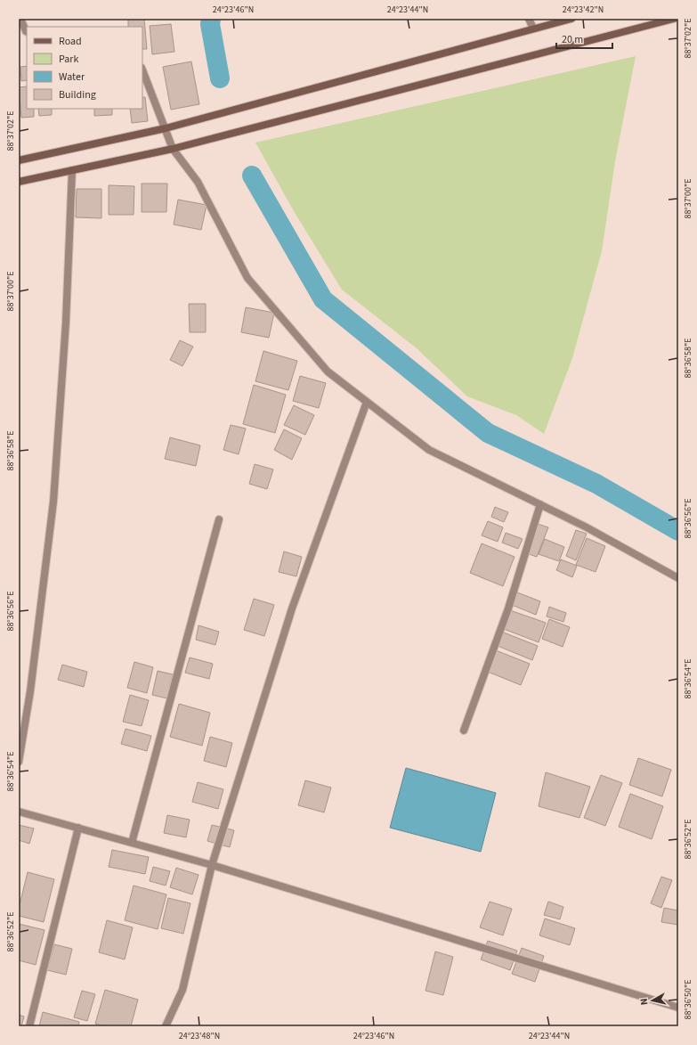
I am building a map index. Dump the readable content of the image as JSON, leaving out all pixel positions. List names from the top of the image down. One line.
{"legend":["Road","Park","Water","Building"],"scale_bar":"20 m","north":"left","coordinates":["24°23'46\"N","24°23'44\"N","24°23'42\"N","88°37'02\"E","88°37'00\"E","88°36'58\"E","88°36'56\"E","88°36'54\"E","88°36'52\"E","88°36'50\"E","24°23'48\"N"]}
